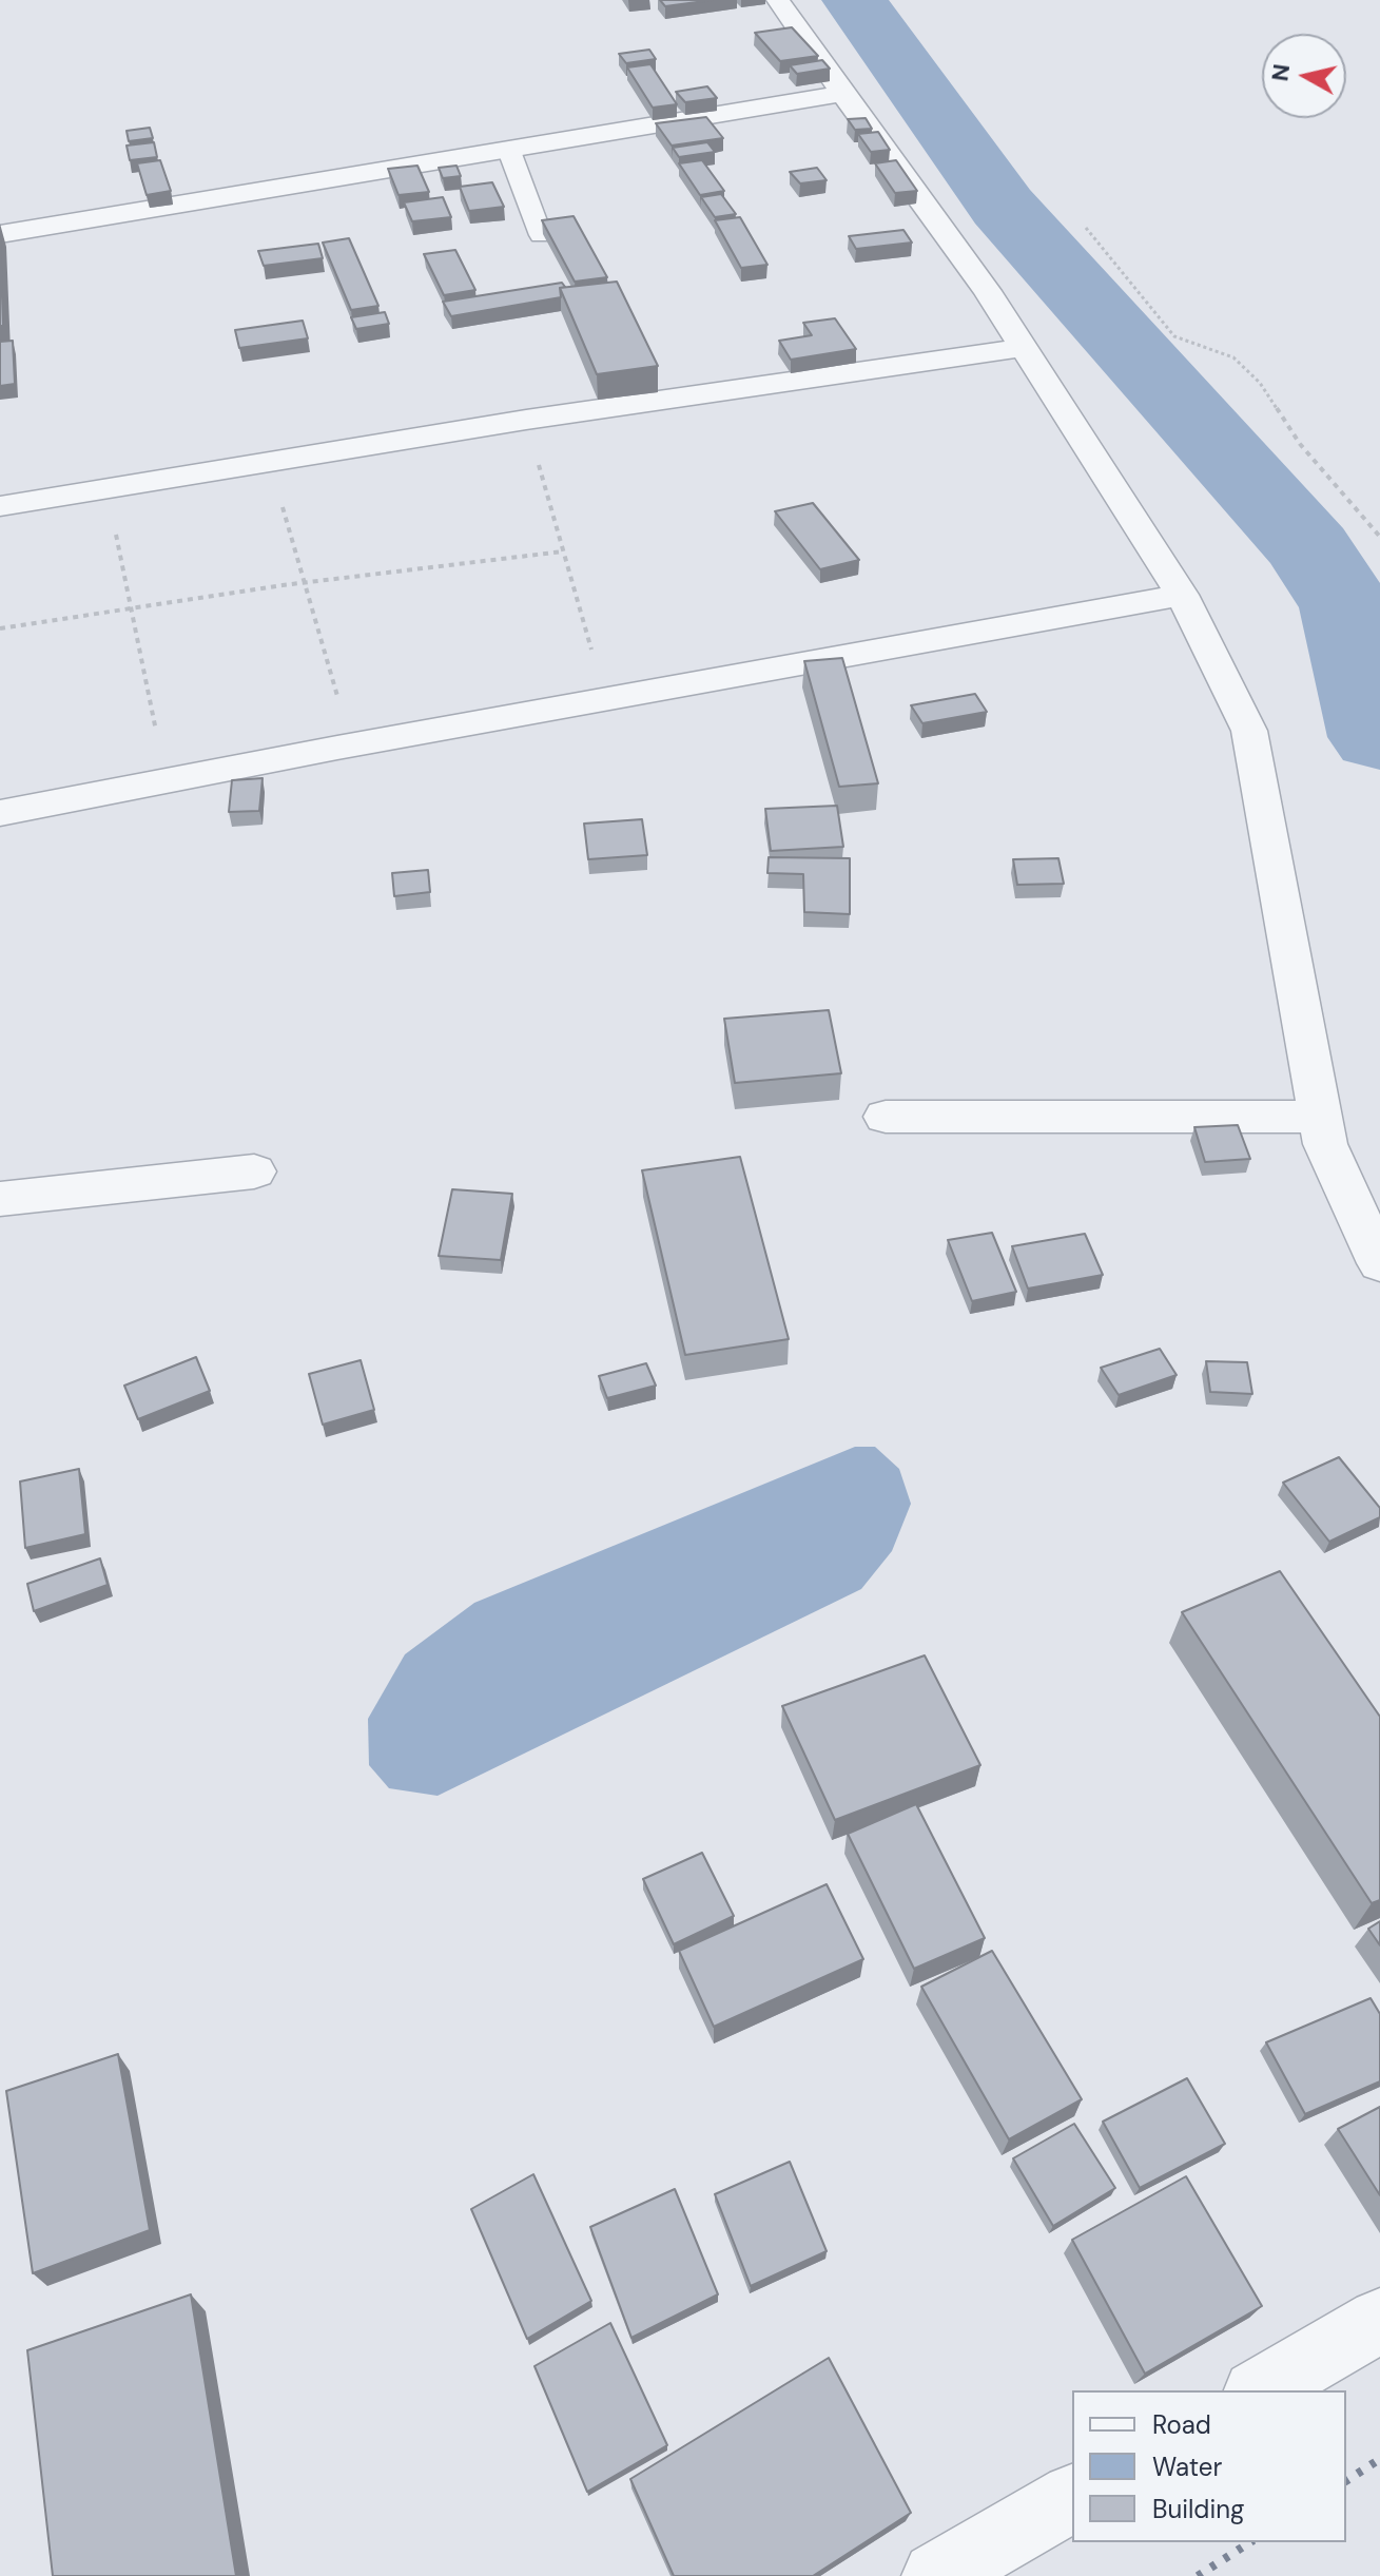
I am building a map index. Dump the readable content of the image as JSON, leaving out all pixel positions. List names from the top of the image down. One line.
{"legend":["Road","Water","Building"],"north":"left"}
